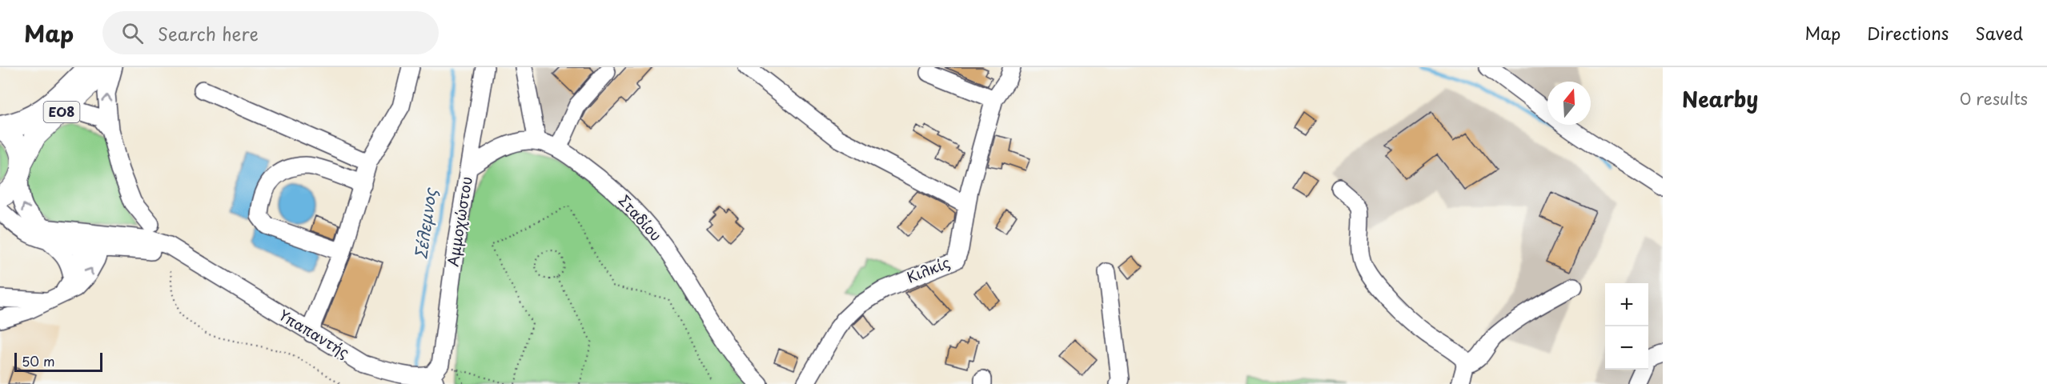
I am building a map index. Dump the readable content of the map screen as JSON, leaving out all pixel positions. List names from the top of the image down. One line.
{"streets":{"main road":["ΕΟ8"],"street":["Σταδίου","Αμμοχώστου","Κιλκίς","Υπαπαντής"]},"crossings":[["Σταδίου","Αμμοχώστου"],["Αμμοχώστου","Υπαπαντής"]],"water":["Σέλεμνος"],"scale_bar":"50 m","north":"top","page":{"header":"Map","search":"Search here","nav":["Map","Directions","Saved"],"heading":["Nearby","0 results"],"map_buttons":["+","−"],"scale":"50 m"}}
